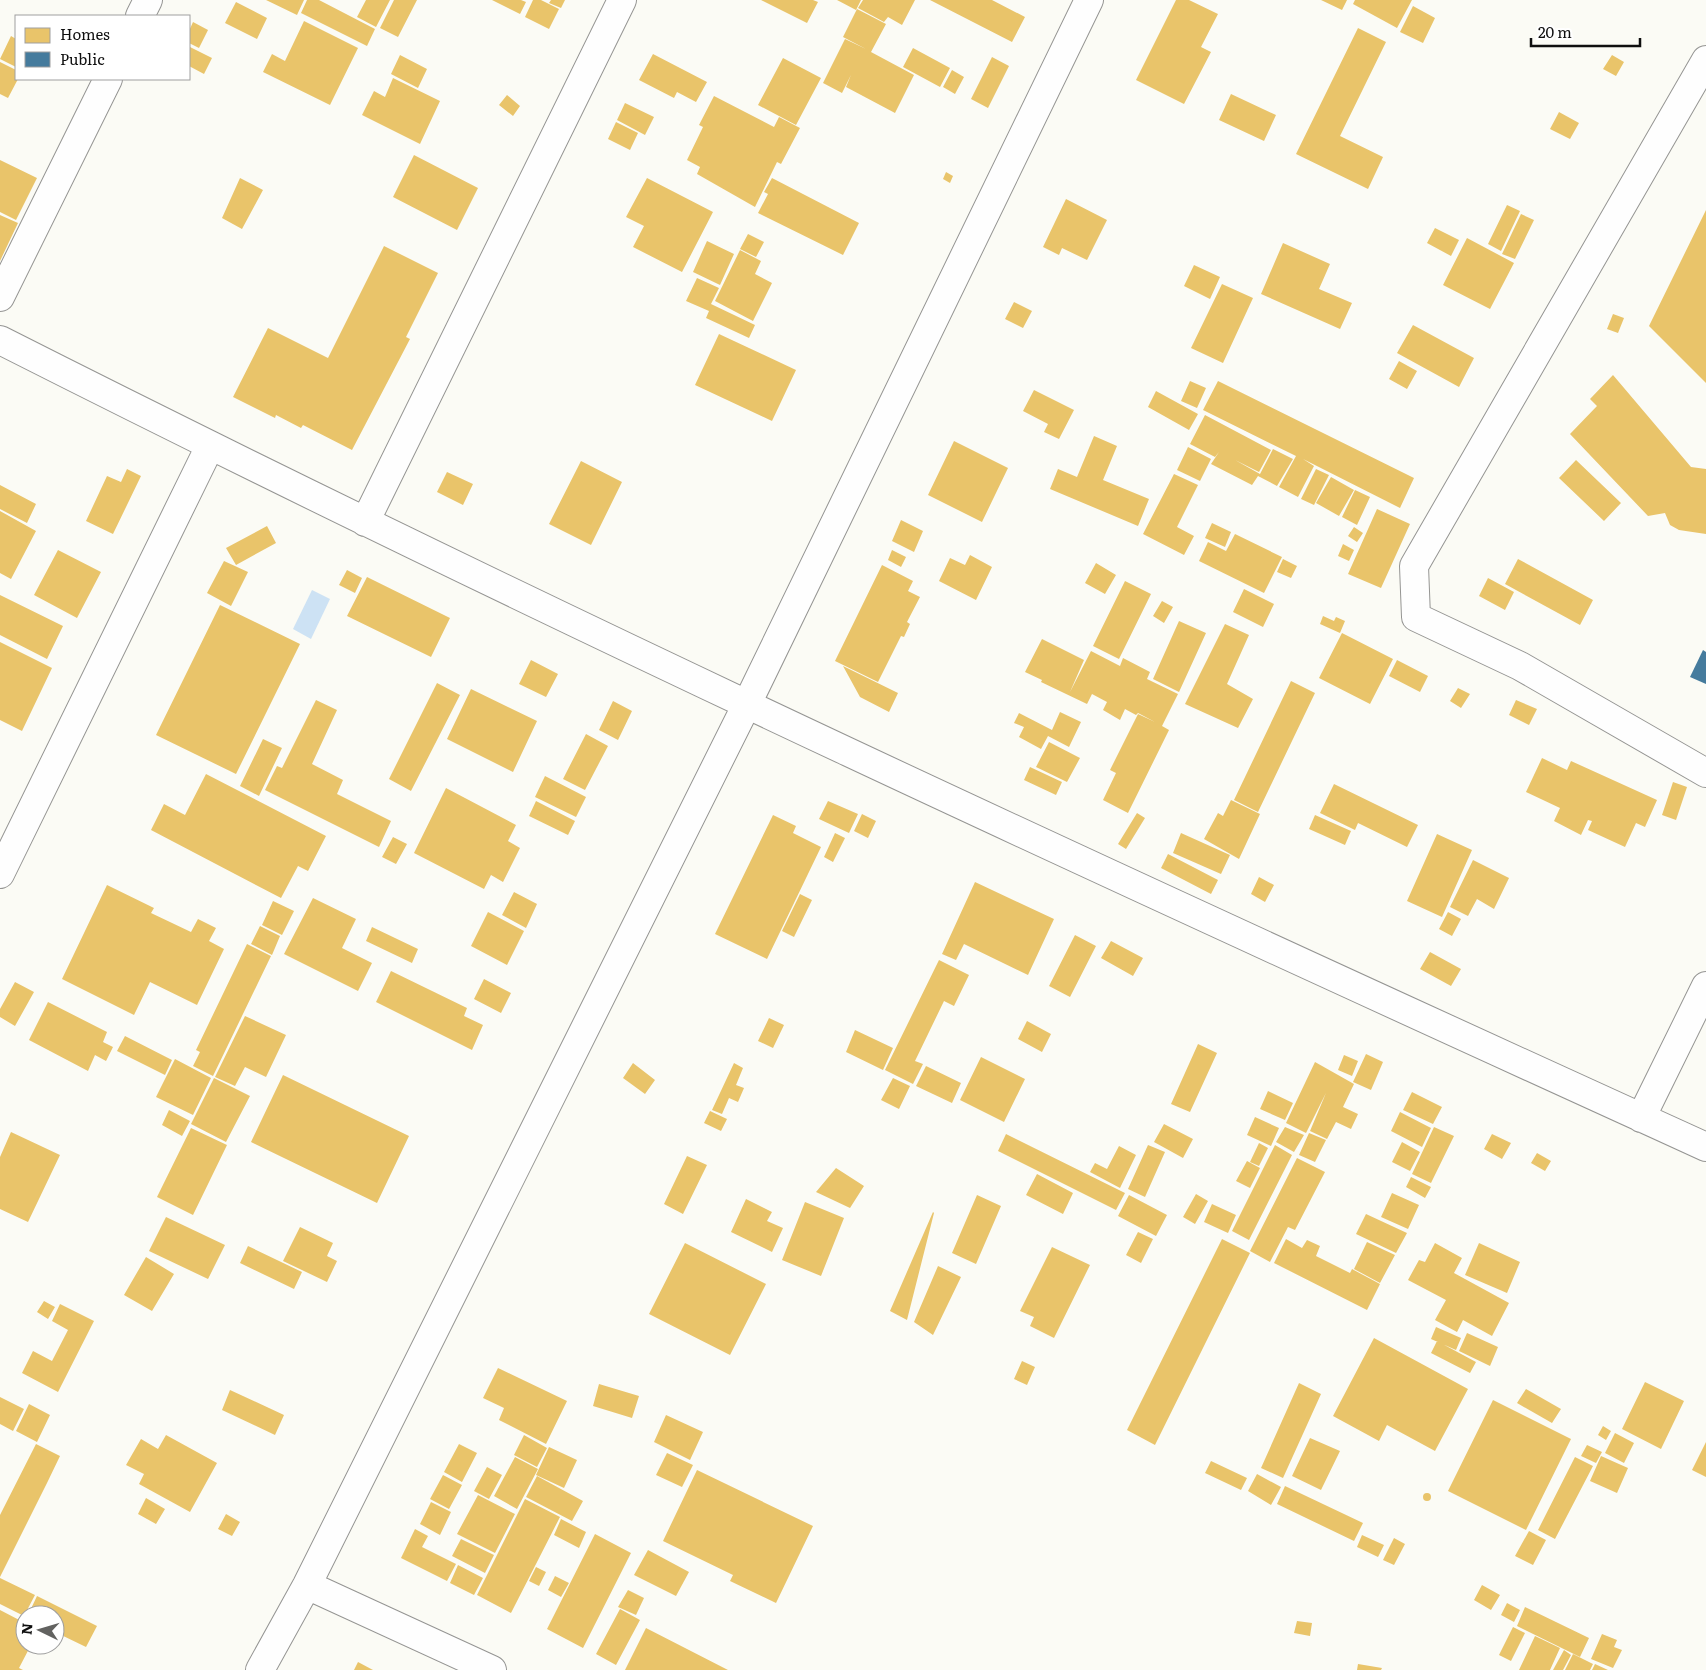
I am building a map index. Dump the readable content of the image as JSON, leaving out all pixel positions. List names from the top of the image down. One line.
{"legend":["Homes","Public"],"scale_bar":"20 m","north":"left"}
